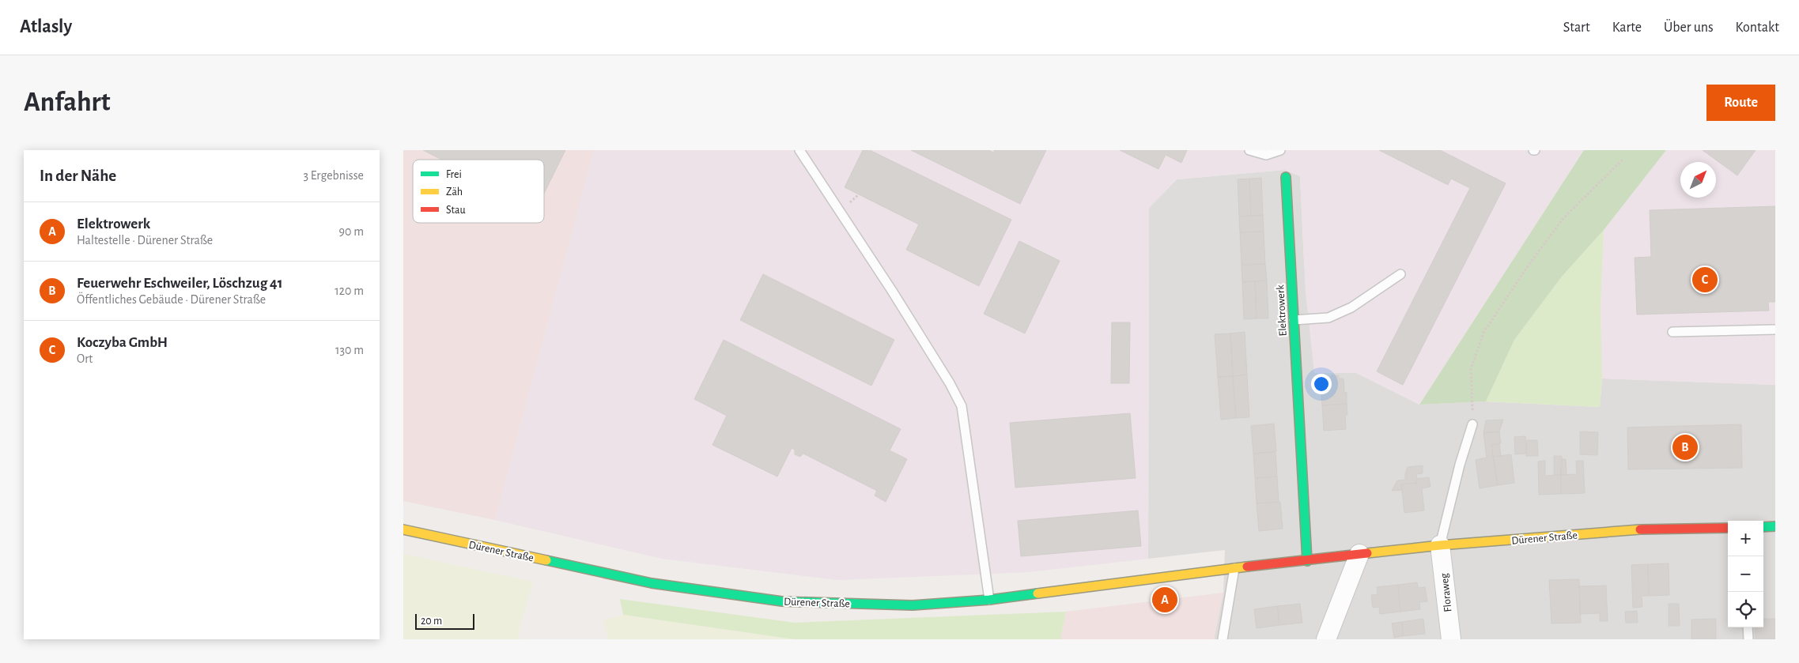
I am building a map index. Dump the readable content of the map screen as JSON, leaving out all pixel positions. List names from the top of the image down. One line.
{"streets":{"street":["Elektrowerk","Dürener Straße","Floraweg"]},"crossings":[["Elektrowerk","Dürener Straße"],["Dürener Straße","Floraweg"]],"legend":["Frei","Zäh","Stau"],"scale_bar":"20 m","north":"top right","page":{"header":"Atlasly","nav":["Start","Karte","Über uns","Kontakt"],"buttons":"Route","title":"Anfahrt","heading":["In der Nähe","3 Ergebnisse"],"list":[{"mark":"A","name":"Elektrowerk","note":"Haltestelle · Dürener Straße","value":"90 m"},{"mark":"B","name":"Feuerwehr Eschweiler, Löschzug 41","note":"Öffentliches Gebäude · Dürener Straße","value":"120 m"},{"mark":"C","name":"Koczyba GmbH","note":"Ort","value":"130 m"}],"pins":["C","B","A"],"map_buttons":["+","−"],"scale":"20 m"}}
